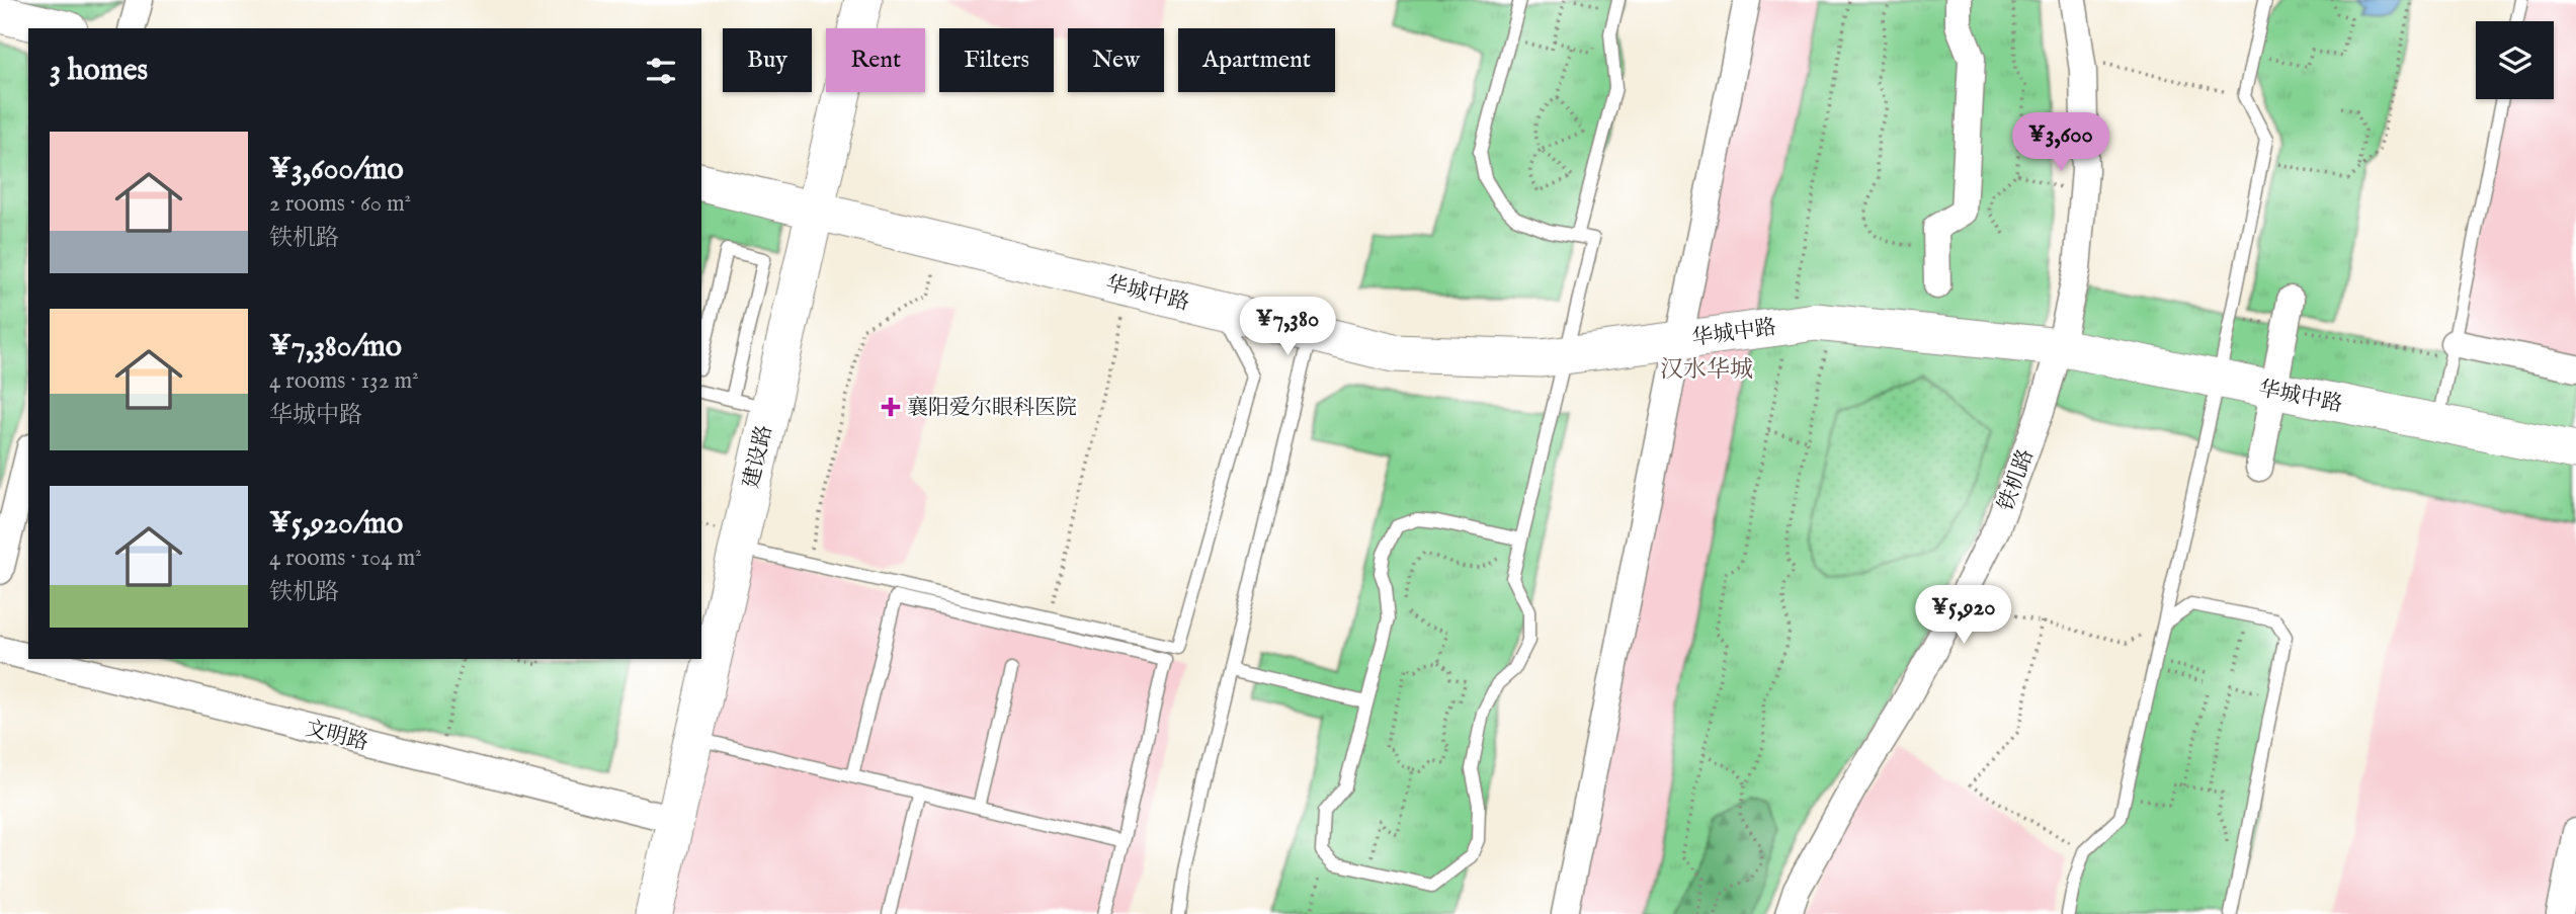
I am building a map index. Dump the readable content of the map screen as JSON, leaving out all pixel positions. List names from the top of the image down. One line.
{"streets":{"street":["华城中路","建设路","铁机路","文明路"]},"crossings":[["华城中路","建设路"],["华城中路","铁机路"],["建设路","文明路"]],"districts":["汉水华城"],"places":{"health":["襄阳爱尔眼科医院"]},"page":{"chip":["Buy","Rent","Filters","New","Apartment"],"heading":"3 homes","price":["¥3,600","¥7,380","¥5,920"],"list":[{"name":"¥3,600/mo","note":"2 rooms · 60 m² · 铁机路"},{"name":"¥7,380/mo","note":"4 rooms · 132 m² · 华城中路"},{"name":"¥5,920/mo","note":"4 rooms · 104 m² · 铁机路"}]}}
